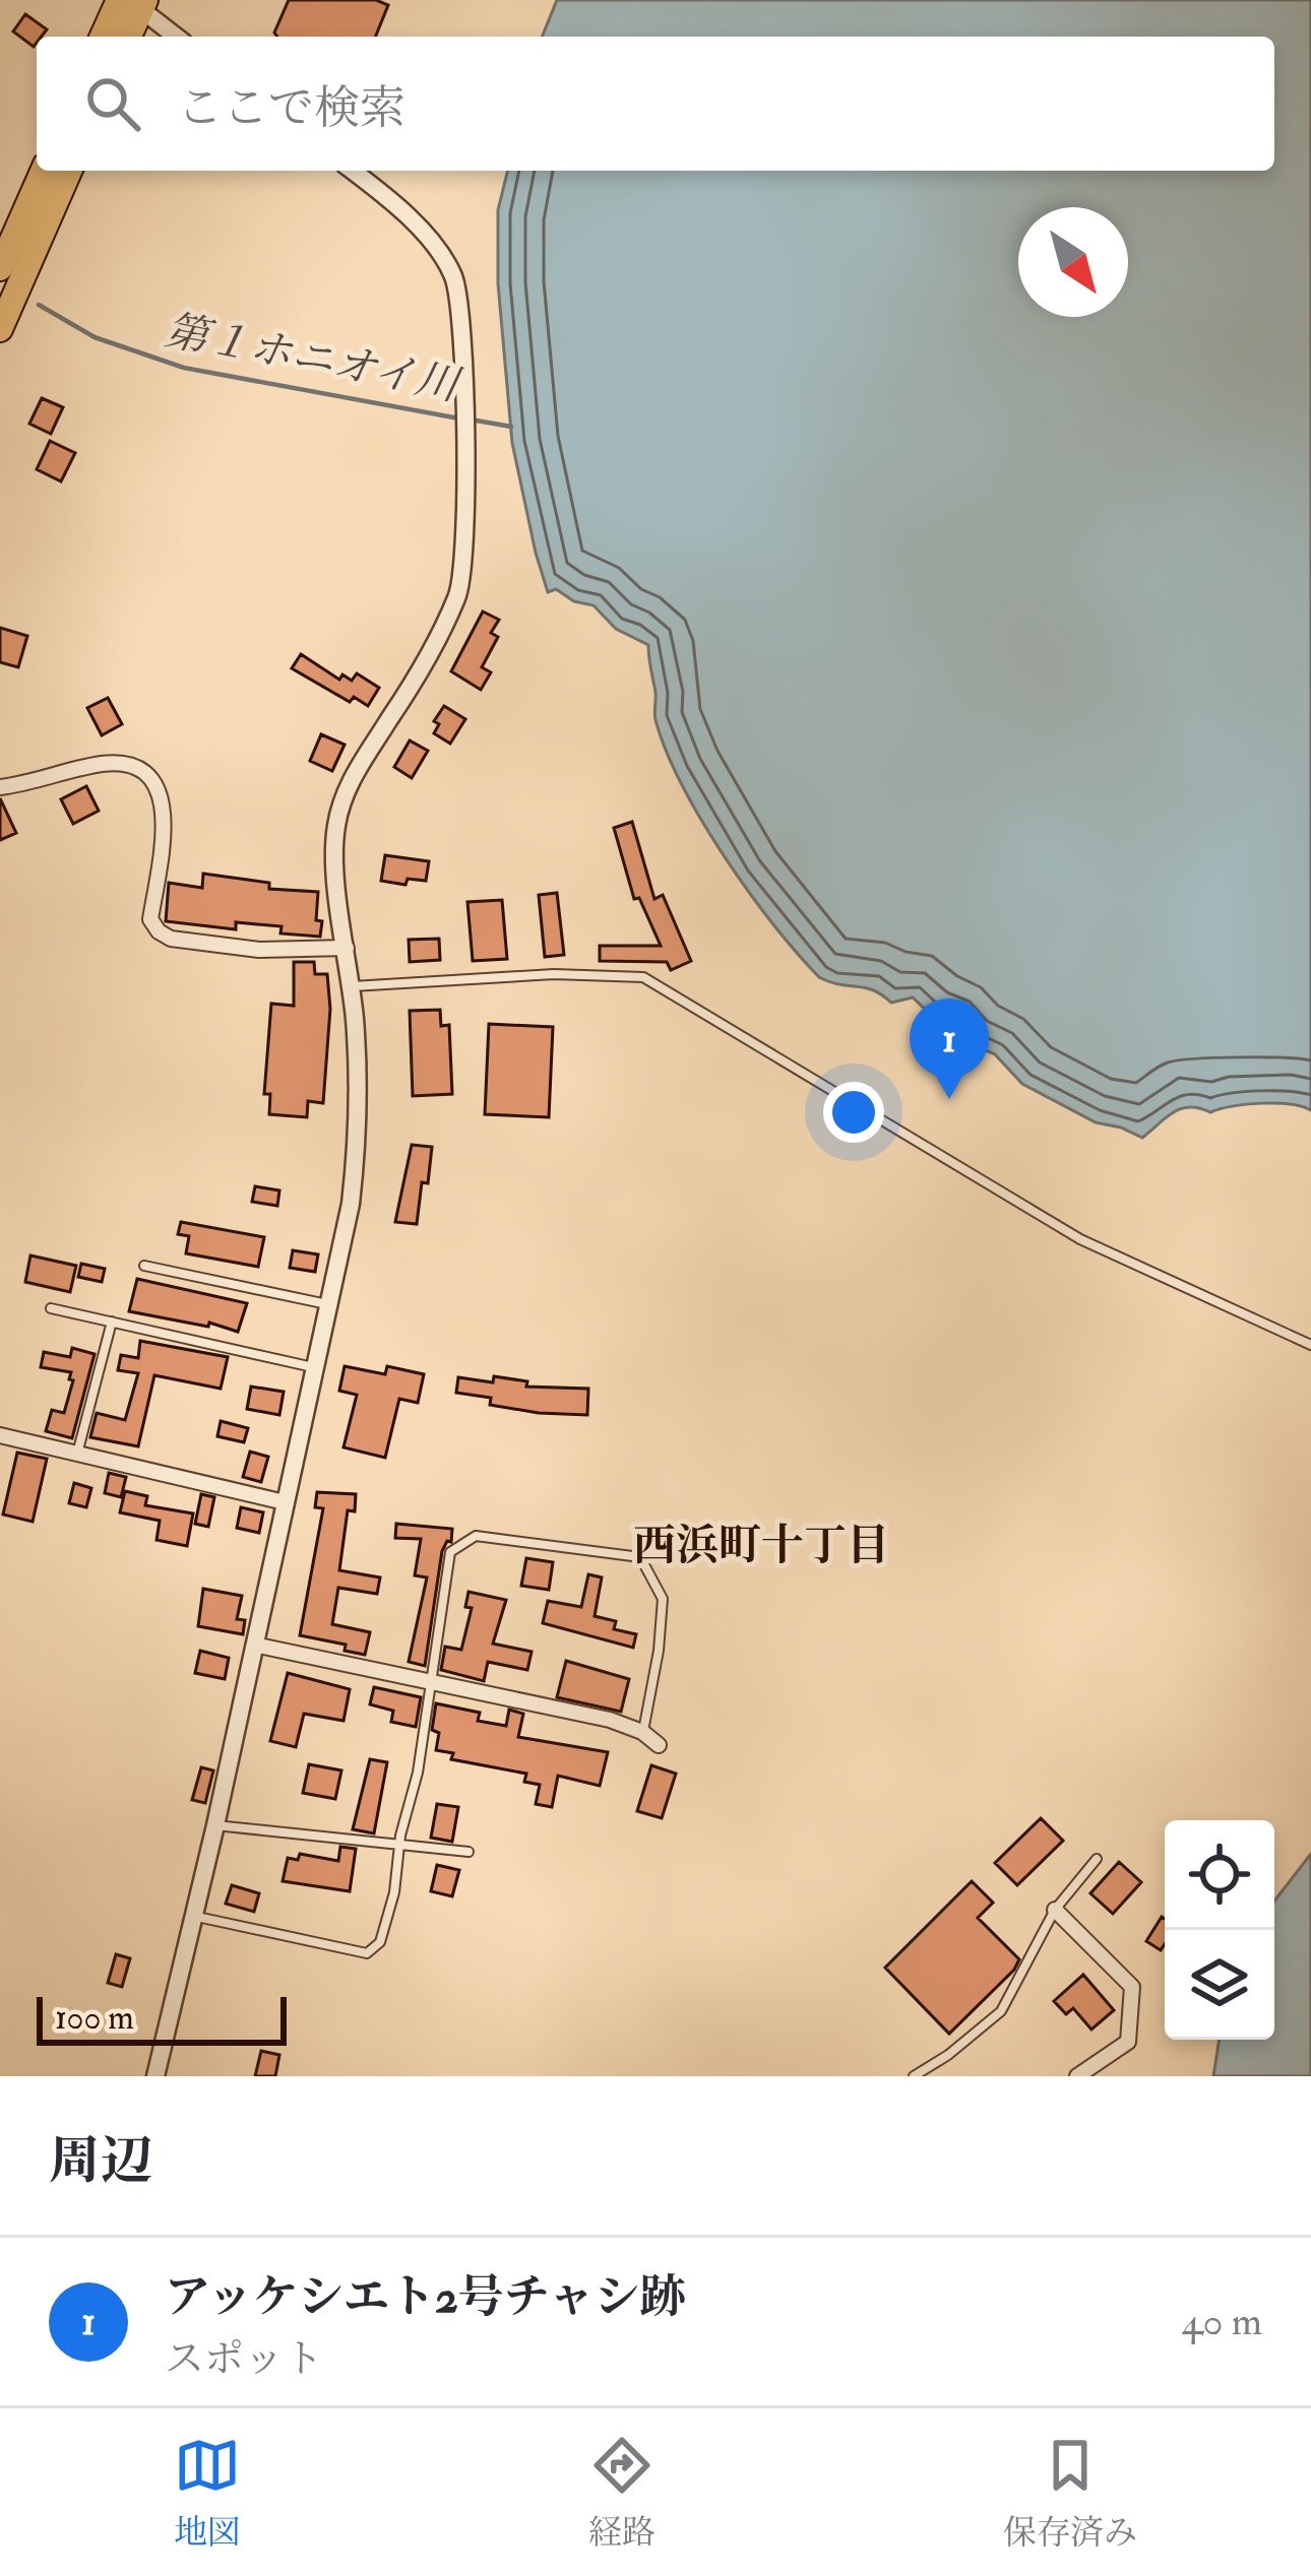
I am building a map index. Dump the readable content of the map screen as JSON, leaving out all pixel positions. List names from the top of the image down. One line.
{"districts":["西浜町十丁目"],"water":["第１ホニオイ川"],"scale_bar":"100 m","north":"bottom right","page":{"search":"ここで検索","pins":"1","scale":"100 m","heading":"周辺","list":[{"mark":"1","name":"アッケシエト2号チャシ跡","note":"スポット","value":"40 m"}],"nav":["地図","経路","保存済み"]}}
